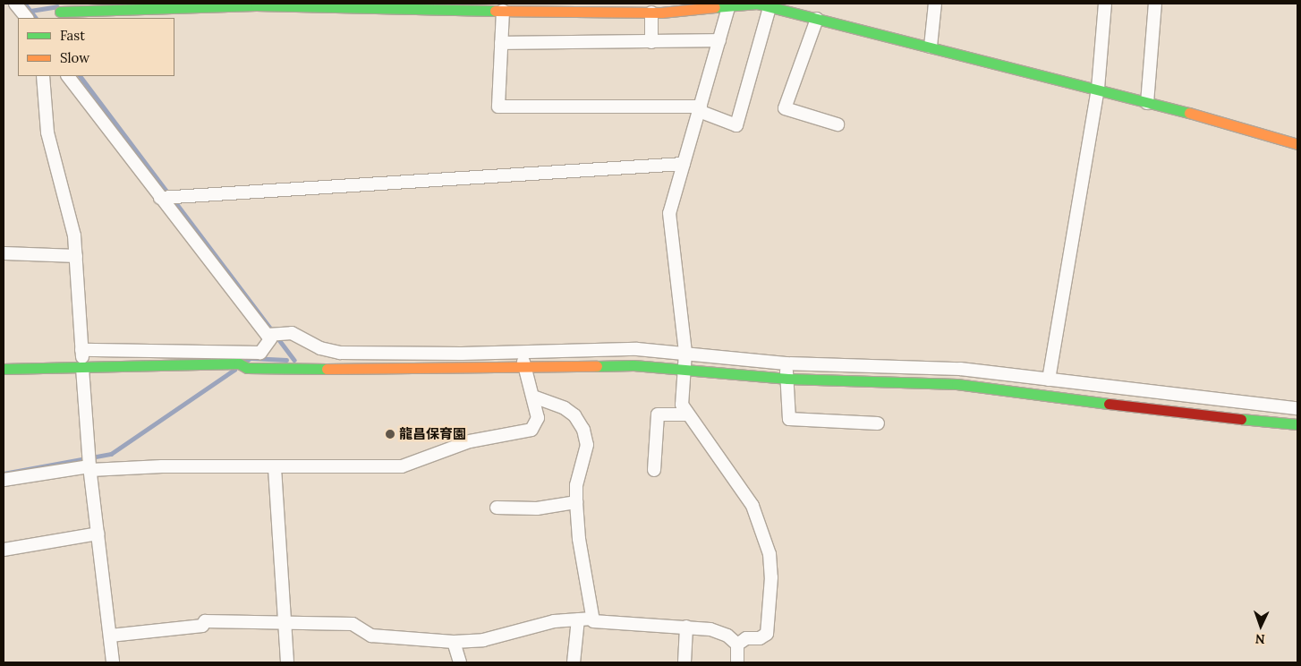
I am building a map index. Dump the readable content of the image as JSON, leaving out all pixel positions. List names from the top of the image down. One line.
{"places":["龍昌保育園"],"legend":["Fast","Slow"],"north":"bottom"}
